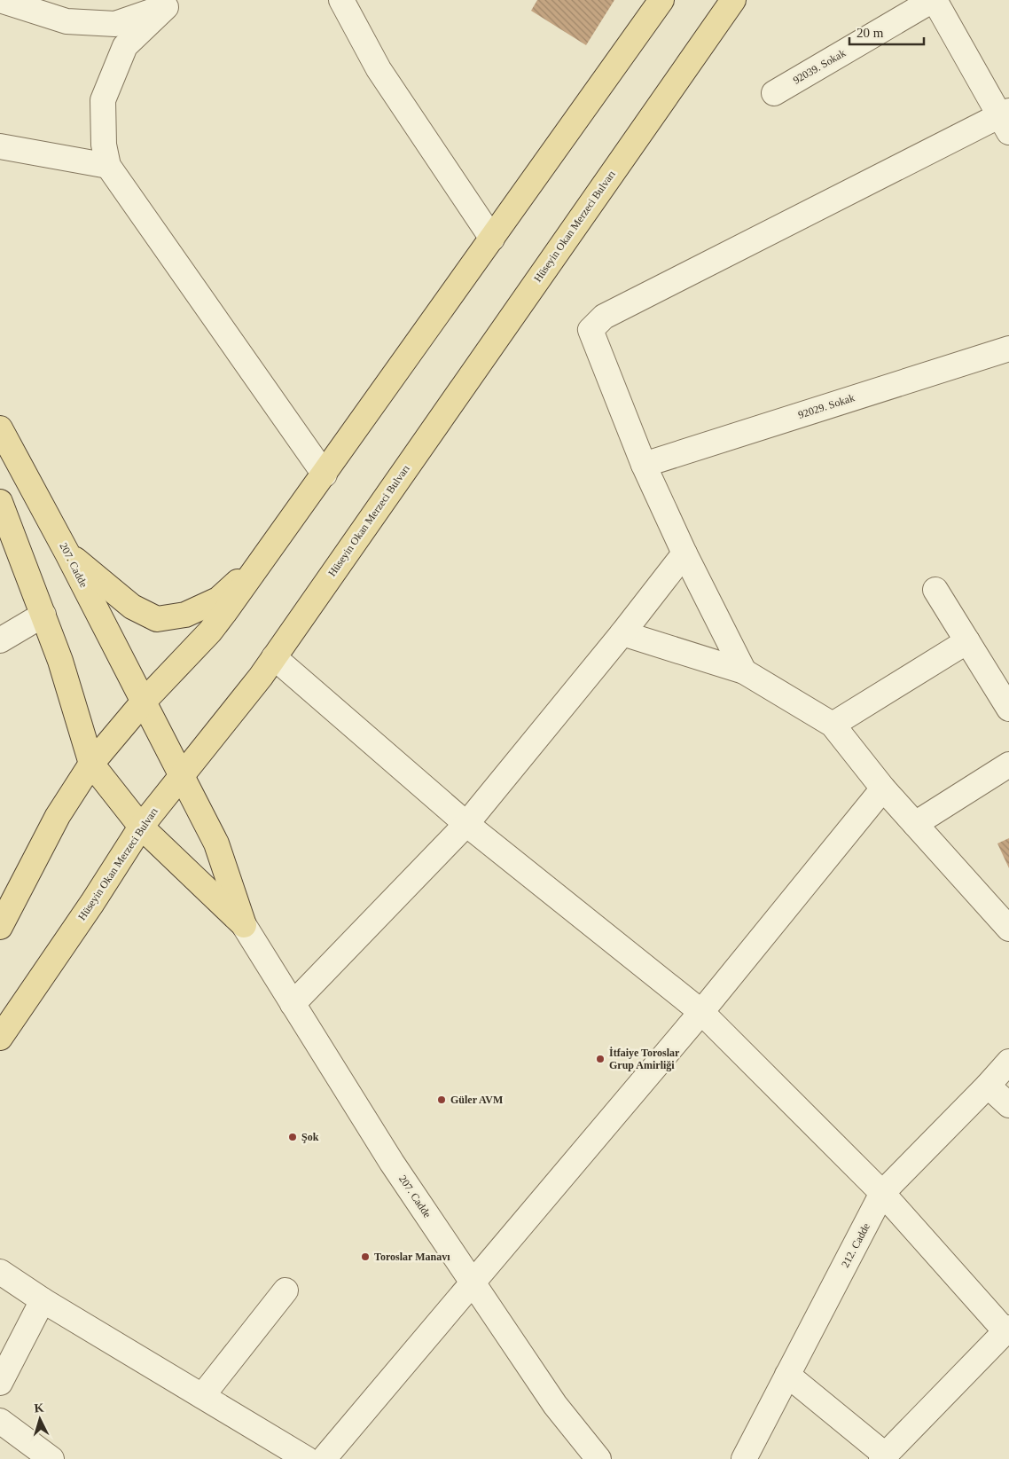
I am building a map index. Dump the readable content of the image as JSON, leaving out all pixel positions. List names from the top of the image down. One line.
{"streets":{"main road":["Hüseyin Okan Merzeci Bulvarı","207. Cadde"],"street":["92039. Sokak","92029. Sokak","212. Cadde"]},"crossings":[["Hüseyin Okan Merzeci Bulvarı","207. Cadde"]],"places":["İtfaiye Toroslar Grup Amirliği","Güler AVM","Şok","Toroslar Manavı"],"scale_bar":"20 m","north":"top"}
